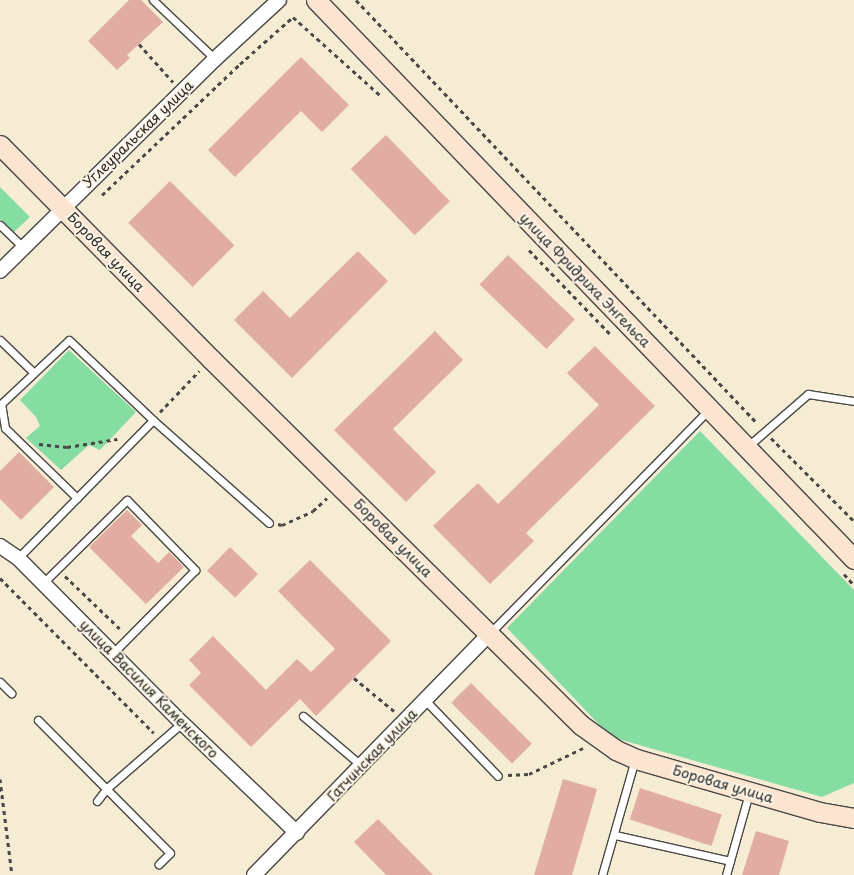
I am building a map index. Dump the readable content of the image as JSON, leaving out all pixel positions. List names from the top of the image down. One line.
{"streets":{"main road":["Боровая улица","улица Фридриха Энгельса"],"street":["Углеуральская улица","улица Василия Каменского","Гатчинская улица"]},"crossings":[["Углеуральская улица","Боровая улица"],["Боровая улица","Гатчинская улица"],["улица Василия Каменского","Гатчинская улица"]]}
